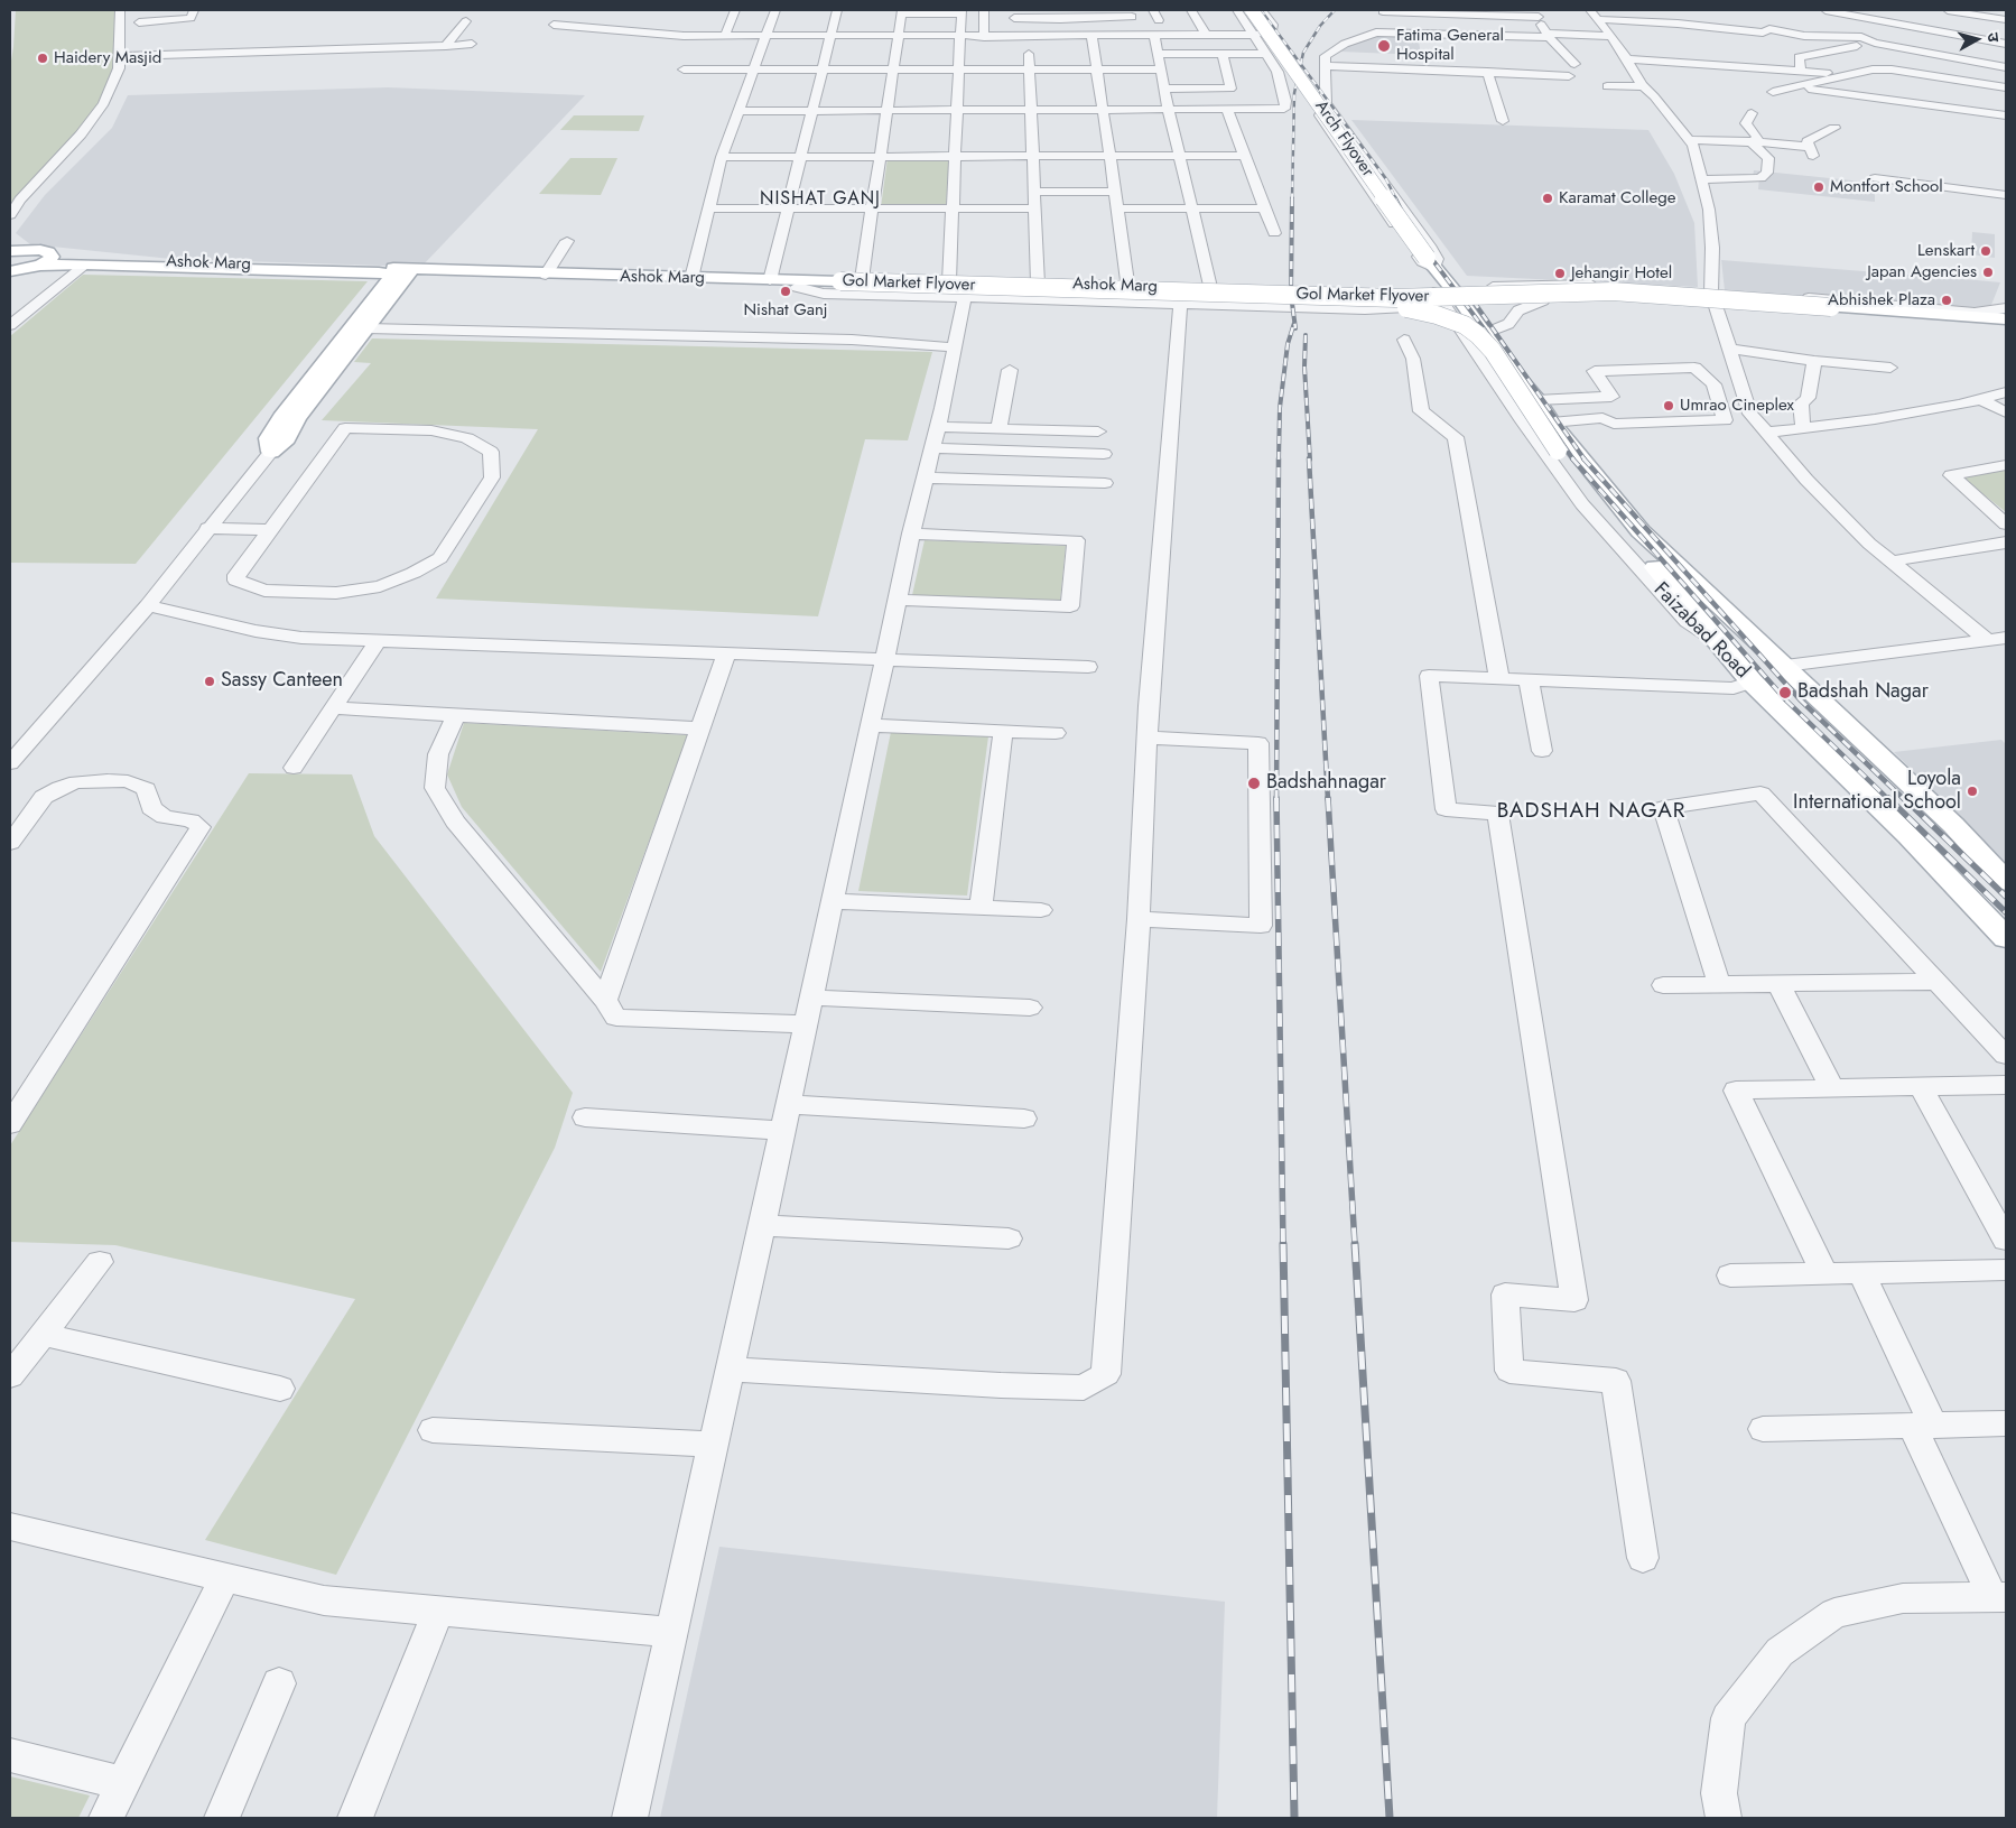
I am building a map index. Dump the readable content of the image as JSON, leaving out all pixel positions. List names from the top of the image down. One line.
{"streets":{"main road":["Arch Flyover","Ashok Marg","Gol Market Flyover","Faizabad Road"]},"crossings":[["Arch Flyover","Faizabad Road"],["Ashok Marg","Gol Market Flyover"],["Ashok Marg","Faizabad Road"],["Gol Market Flyover","Faizabad Road"]],"districts":["NISHAT GANJ","BADSHAH NAGAR"],"places":["Fatima General Hospital","Haidery Masjid","Montfort School","Karamat College","Lenskart","Japan Agencies","Jehangir Hotel","Nishat Ganj","Abhishek Plaza","Umrao Cineplex","Sassy Canteen","Badshah Nagar","Badshahnagar","Loyola International School"],"north":"right"}
